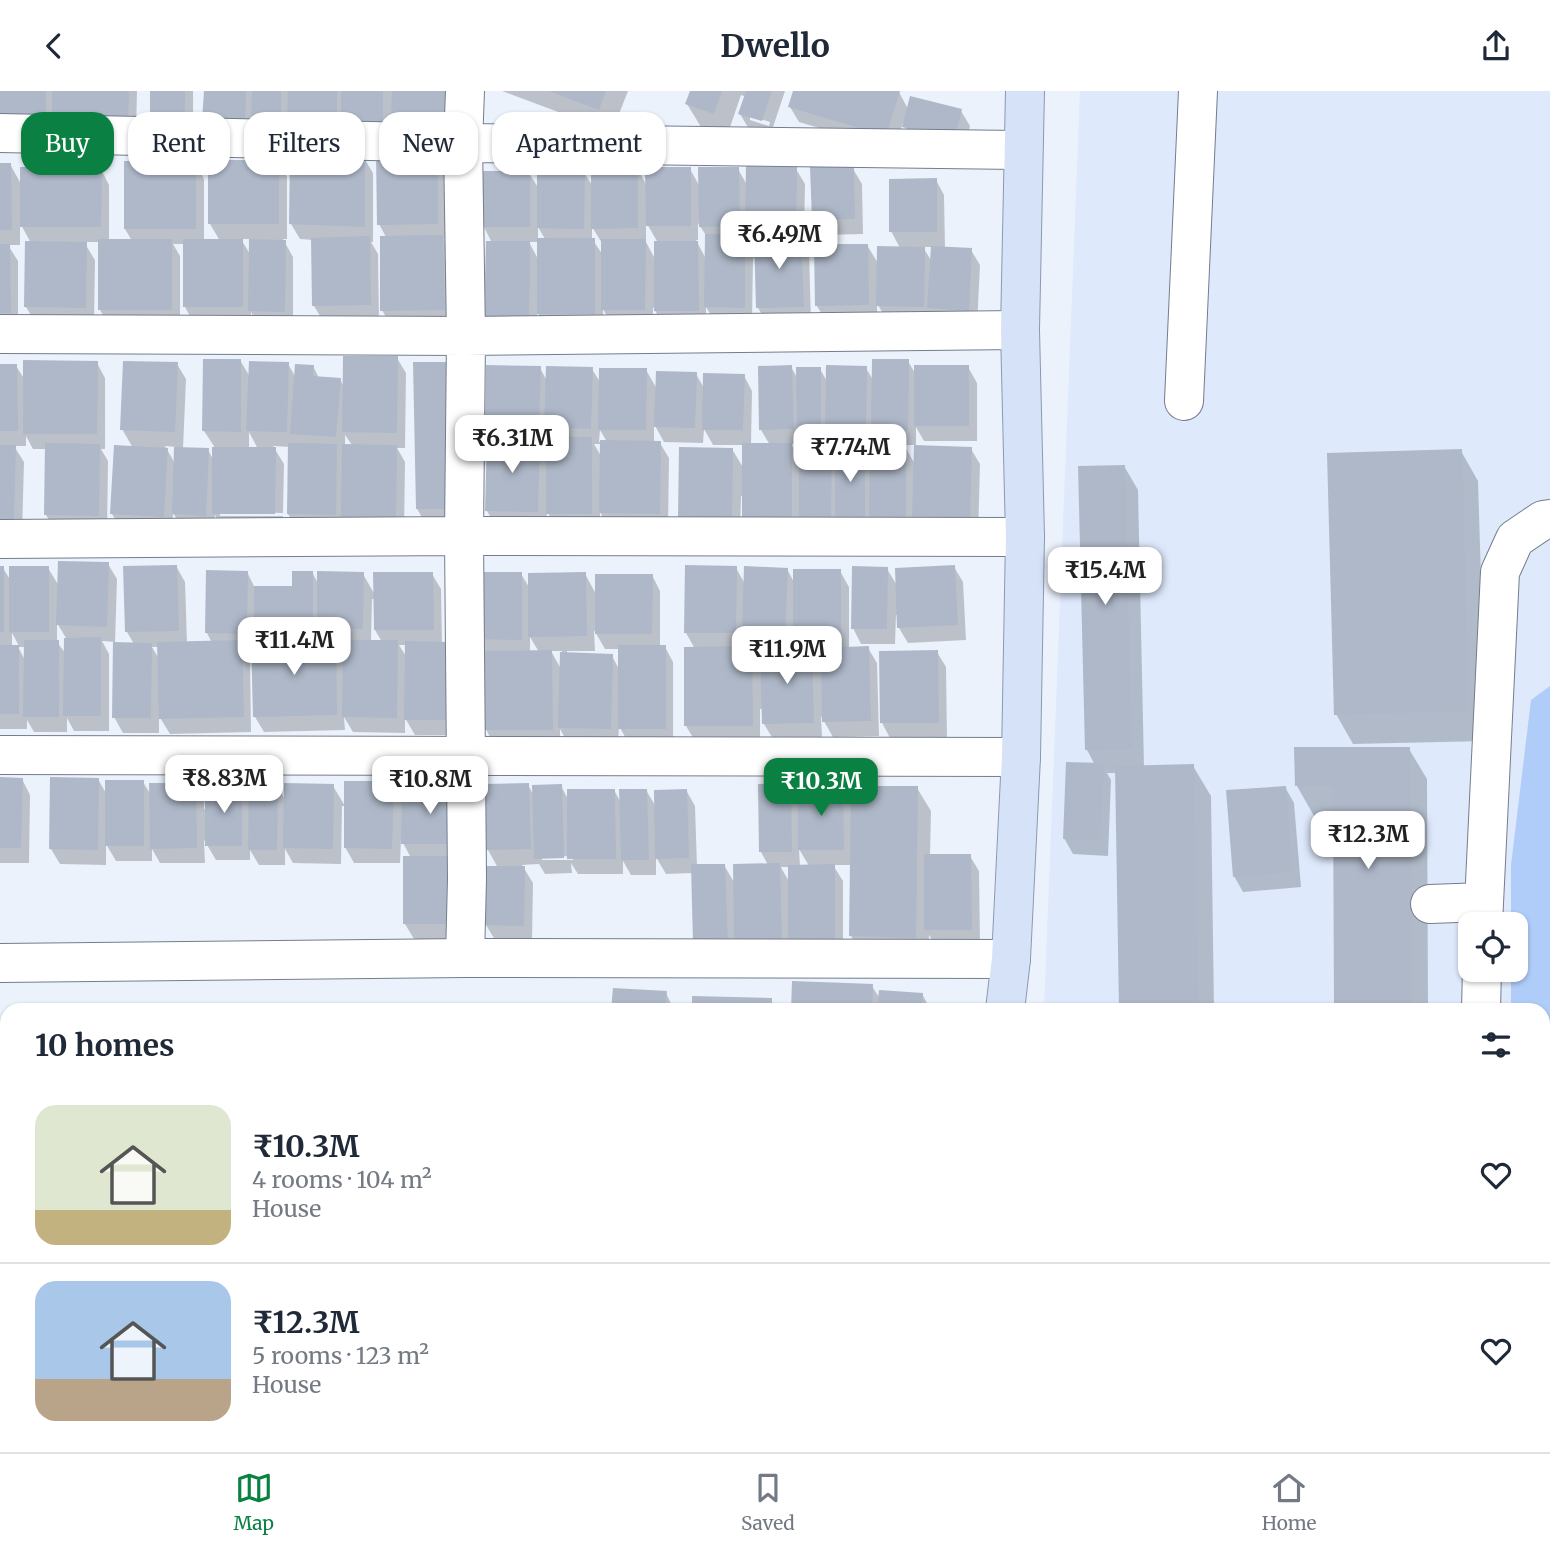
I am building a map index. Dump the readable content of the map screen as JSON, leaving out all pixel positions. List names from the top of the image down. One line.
{"page":{"header":"Dwello","chip":["Buy","Rent","Filters","New","Apartment"],"price":["₹6.49M","₹6.31M","₹7.74M","₹15.4M","₹11.4M","₹11.9M","₹8.83M","₹10.8M","₹10.3M","₹12.3M"],"heading":"10 homes","list":[{"name":"₹10.3M","note":"4 rooms · 104 m² · House"},{"name":"₹12.3M","note":"5 rooms · 123 m² · House"}],"tabs":["Map","Saved","Home"]}}
